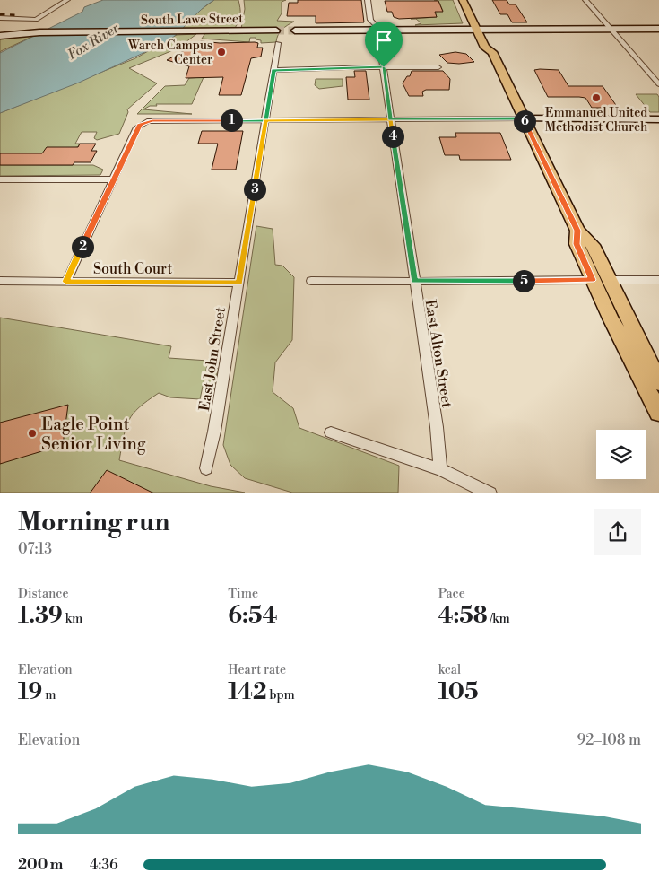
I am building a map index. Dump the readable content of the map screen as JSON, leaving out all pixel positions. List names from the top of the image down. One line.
{"streets":{"main road":["South Lawe Street"],"street":["South Court","East Alton Street","East John Street"]},"crossings":[["South Court","East John Street"]],"water":["Fox River"],"places":["Warch Campus Center","Emmanuel United Methodist Church","Eagle Point Senior Living"],"page":{"pins":["1","6","4","3","2","5"],"heading":["Morning run","07:13"],"stats":[["Distance","1.39 km"],["Time","6:54"],["Pace","4:58 /km"],["Elevation","19 m"],["Heart rate","142 bpm"],["kcal","105"]],"chart":["Elevation","92–108 m"],"list":[{"name":"200 m","note":"4:36"}]}}
